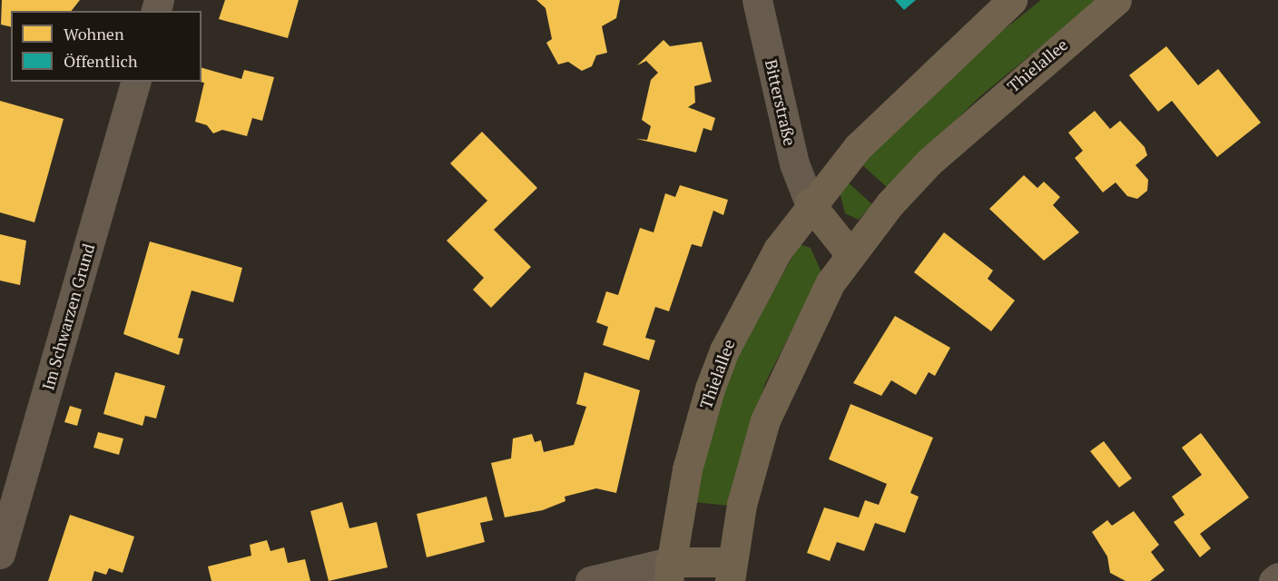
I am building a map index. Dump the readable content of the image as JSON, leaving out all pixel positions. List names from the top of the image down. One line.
{"streets":{"main road":["Thielallee"],"street":["Bitterstraße","Im Schwarzen Grund"]},"crossings":[["Thielallee","Bitterstraße"]],"legend":["Wohnen","Öffentlich"]}
